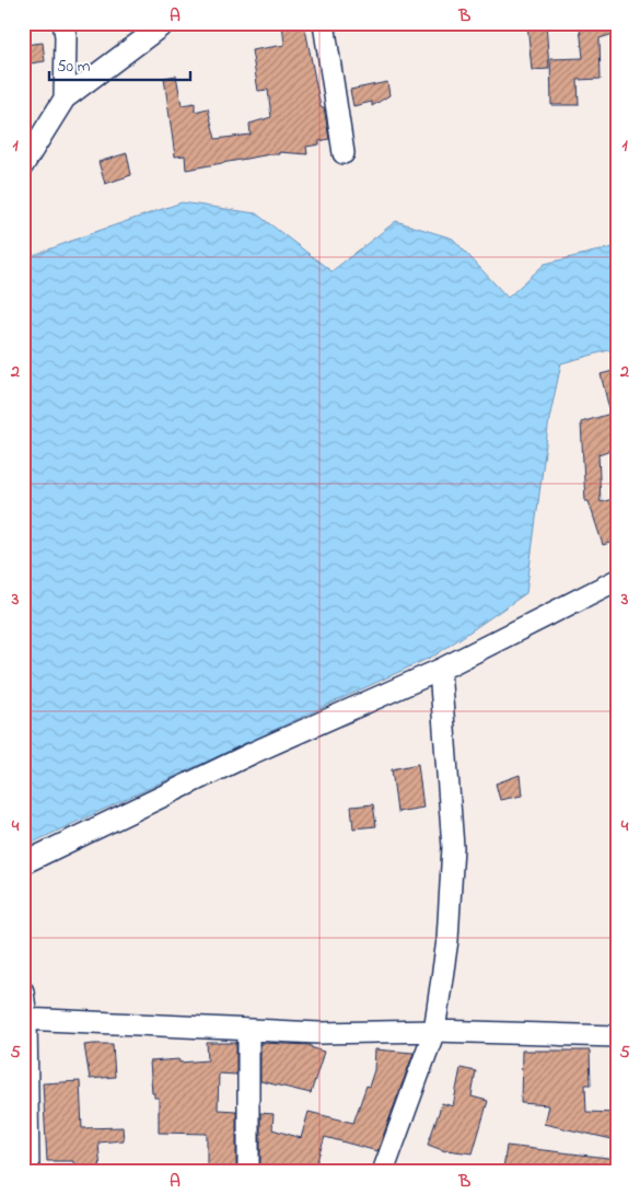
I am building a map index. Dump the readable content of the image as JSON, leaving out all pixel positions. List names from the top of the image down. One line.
{"scale_bar":"50 m","grid":{"columns":["A","B"],"rows":["1","2","3","4","5"]}}
